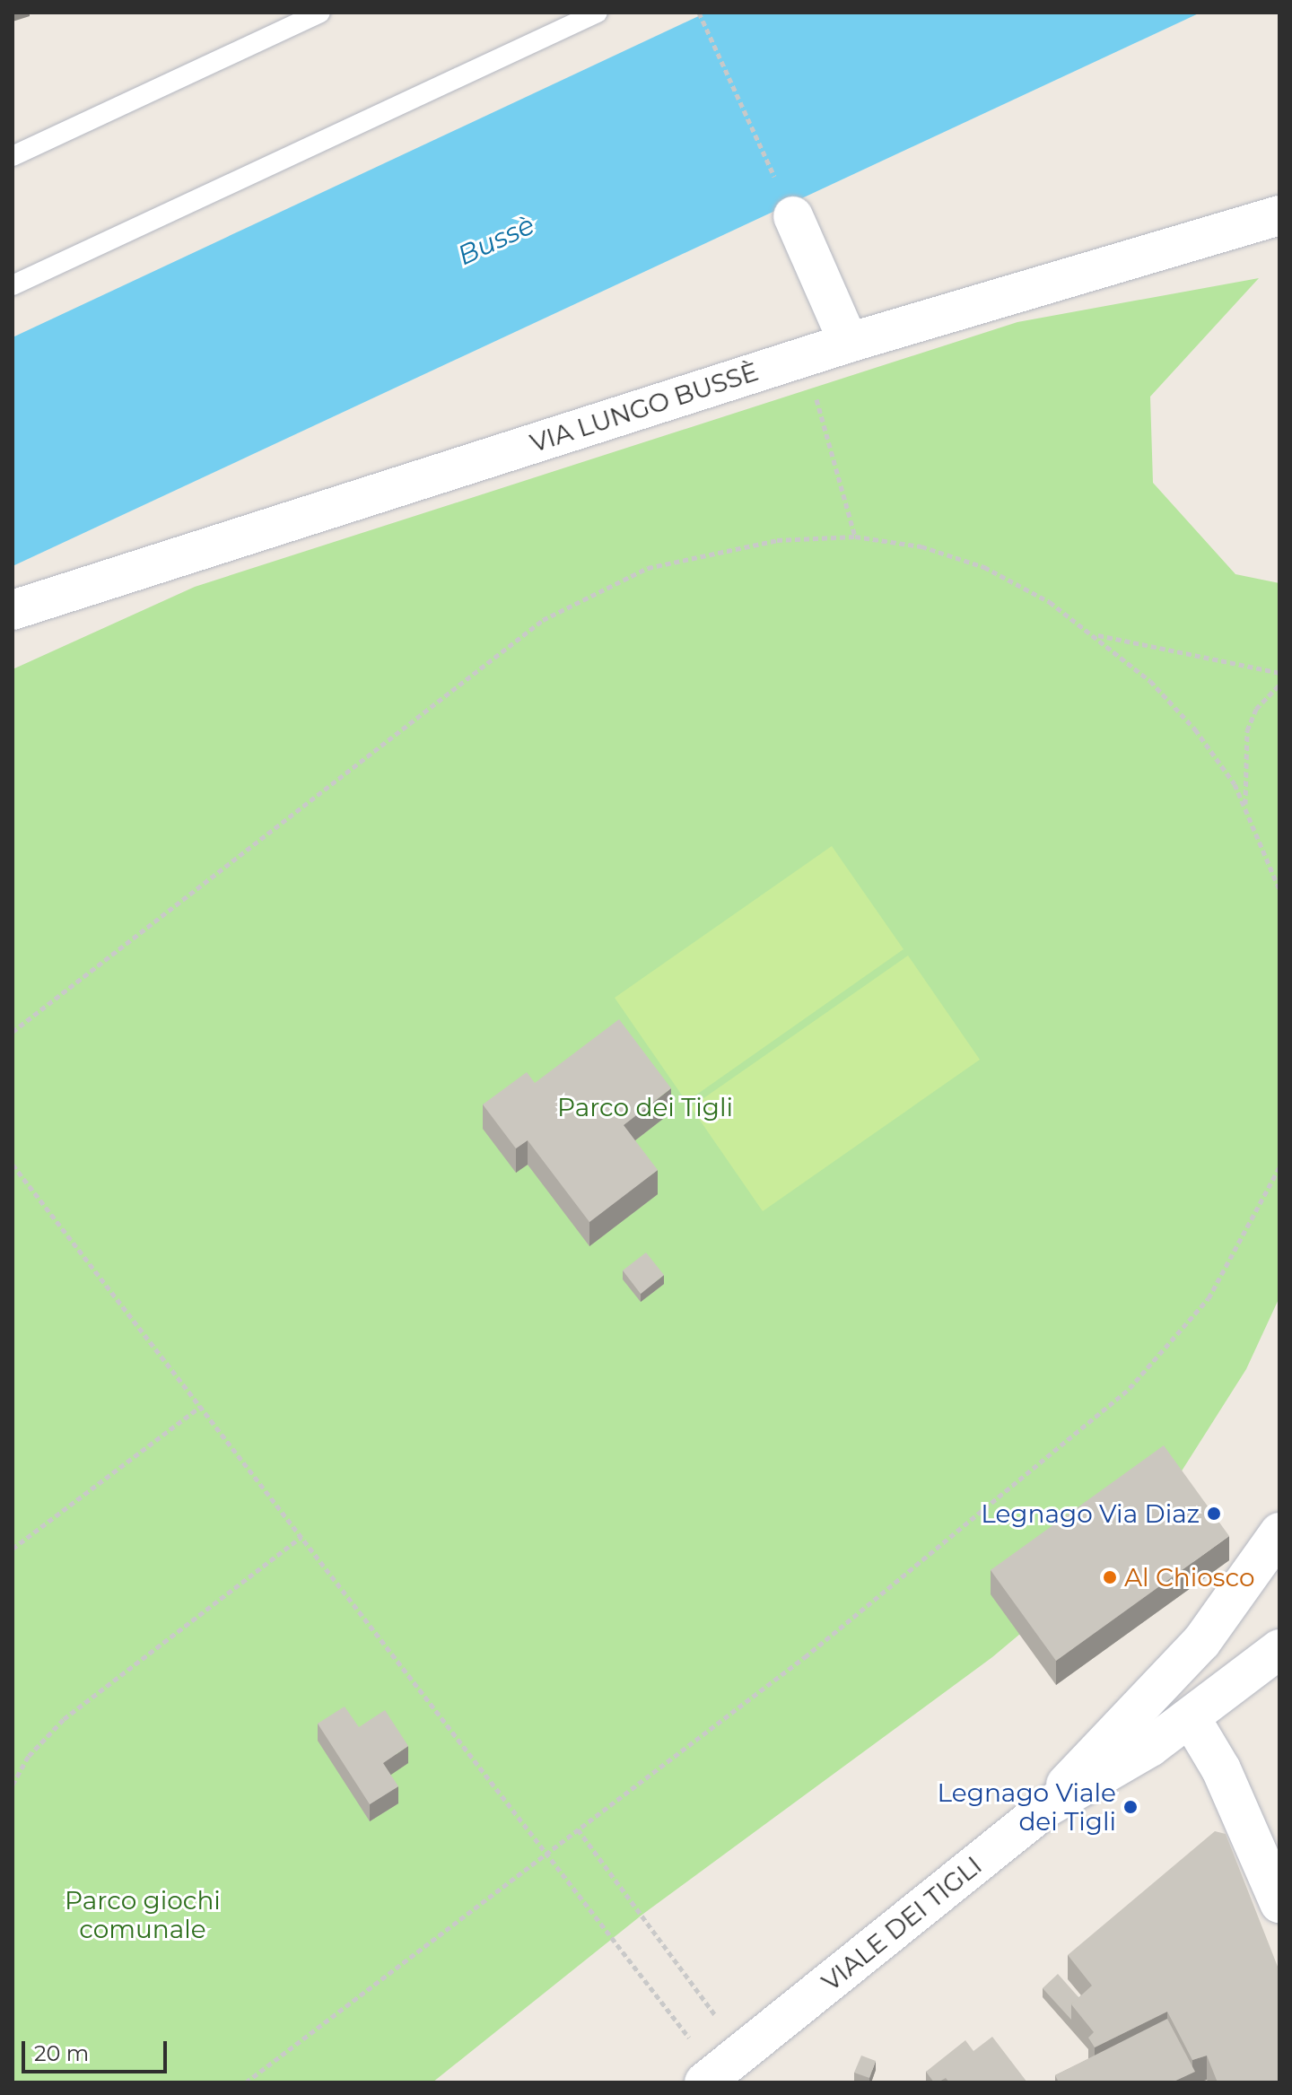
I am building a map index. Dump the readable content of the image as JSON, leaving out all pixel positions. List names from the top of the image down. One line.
{"streets":{"street":["VIA LUNGO BUSSÈ","VIALE DEI TIGLI"]},"water":["Bussè"],"parks":["Parco dei Tigli","Parco giochi comunale"],"places":["Legnago Via Diaz","Al Chiosco","Legnago Viale dei Tigli"],"scale_bar":"20 m"}
